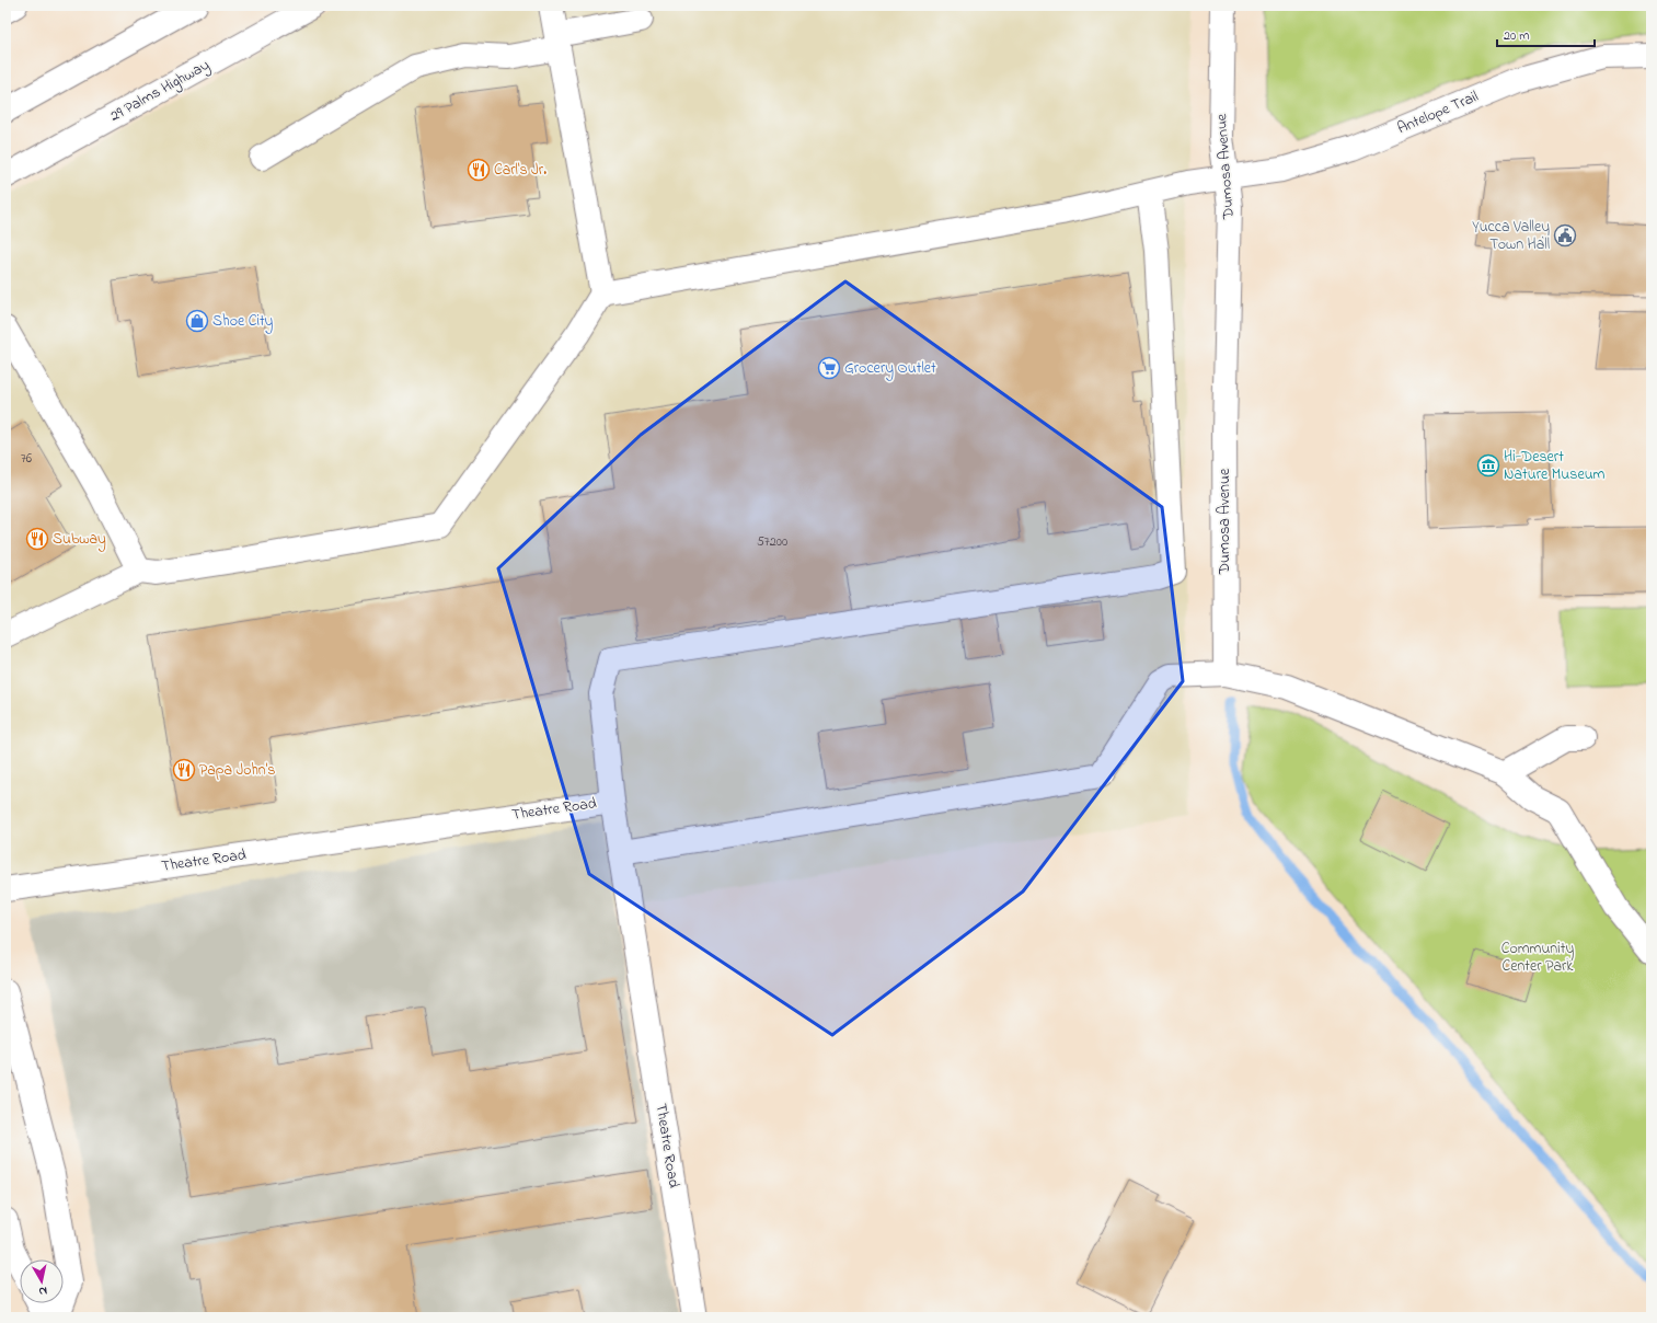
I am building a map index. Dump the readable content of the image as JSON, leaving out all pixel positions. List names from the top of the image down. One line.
{"streets":{"street":["29 Palms Highway","Antelope Trail","Dumosa Avenue","Theatre Road"]},"crossings":[["Antelope Trail","Dumosa Avenue"]],"parks":["Community Center Park"],"places":{"restaurant":["Carl's Jr.","Subway","Papa John's"],"public building":["Yucca Valley Town Hall"],"shop":["Shoe City"],"supermarket":["Grocery Outlet"],"museum":["Hi-Desert Nature Museum"]},"house_numbers":["76","57200"],"scale_bar":"20 m","north":"bottom"}
